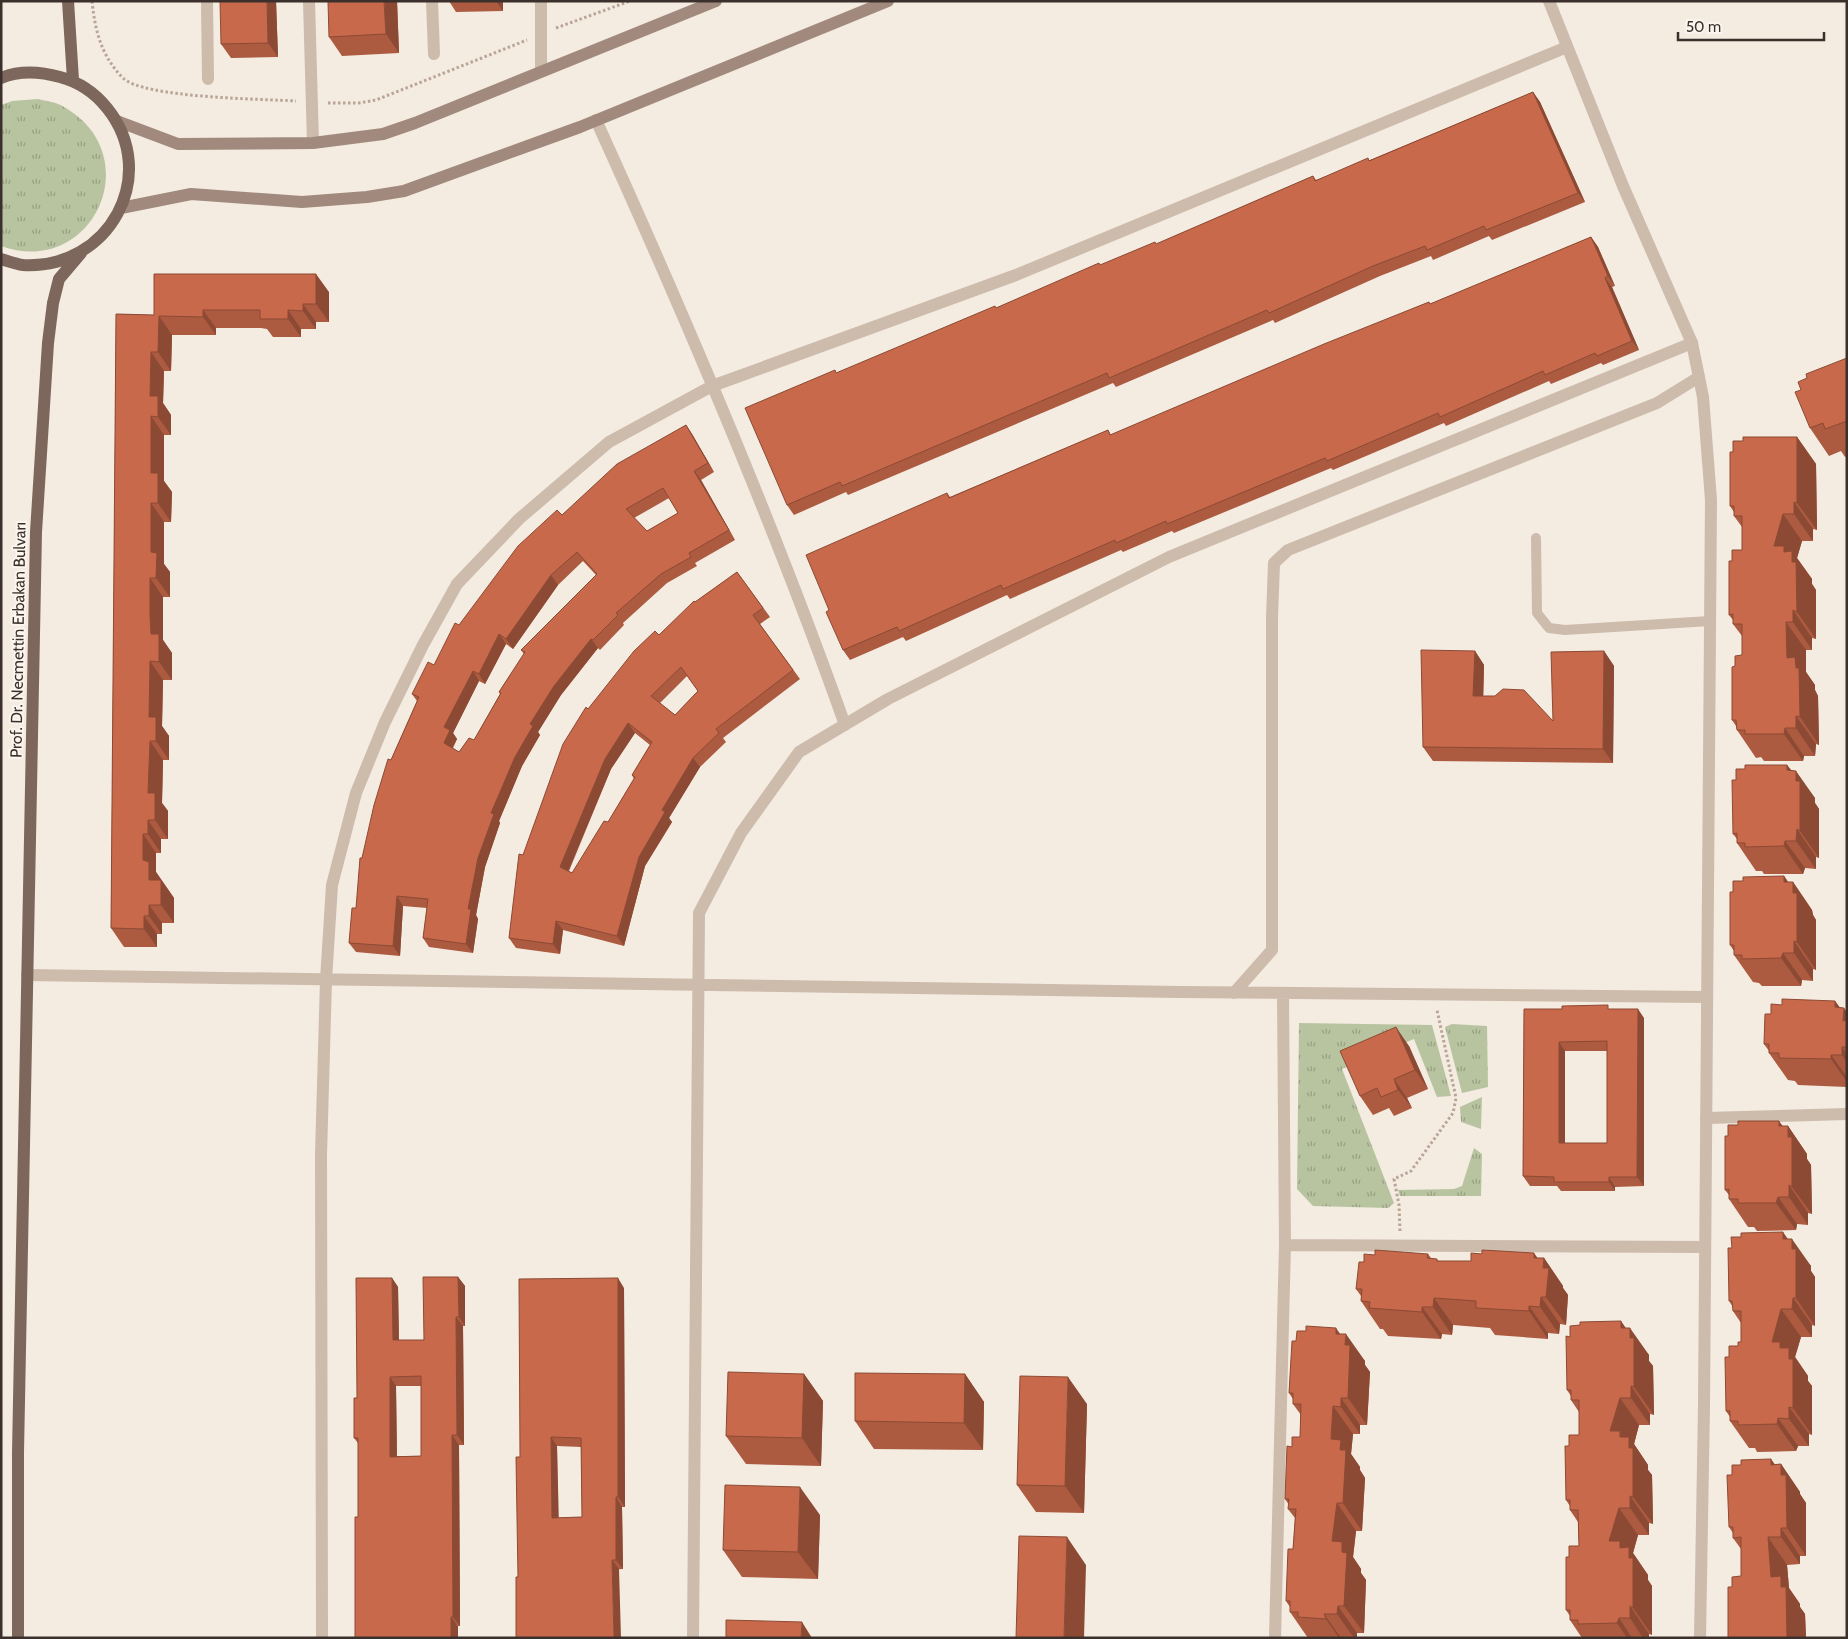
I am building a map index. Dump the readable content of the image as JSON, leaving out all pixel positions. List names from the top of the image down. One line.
{"streets":{"main road":["Prof. Dr. Necmettin Erbakan Bulvarı"]},"scale_bar":"50 m"}
